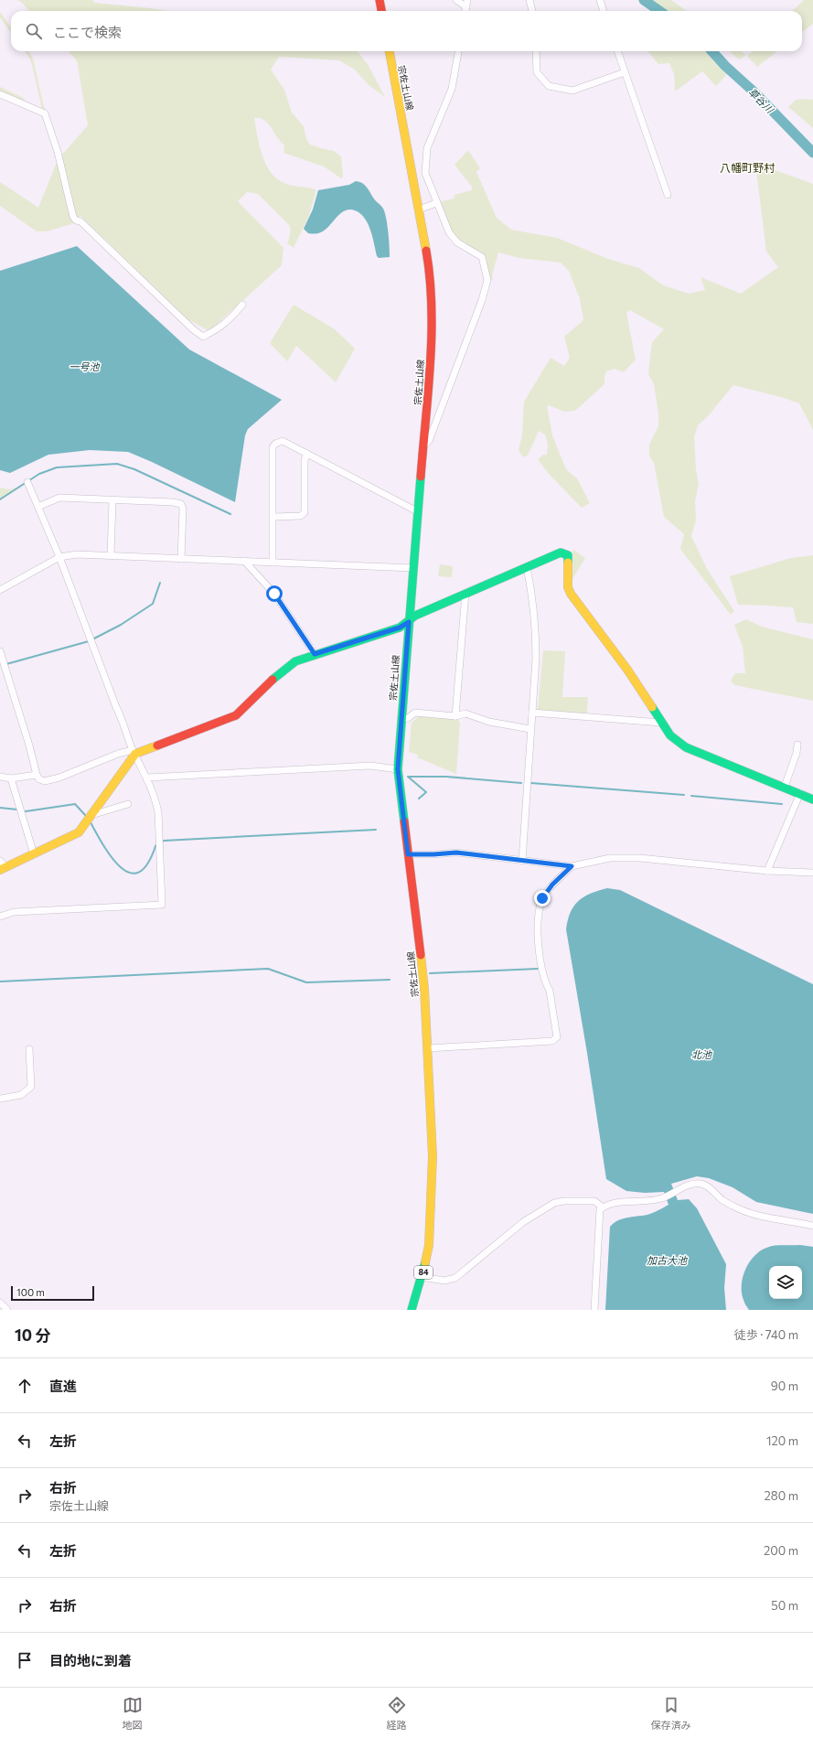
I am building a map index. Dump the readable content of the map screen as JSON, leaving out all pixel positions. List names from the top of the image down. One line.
{"streets":{"main road":["宗佐土山線","84"]},"districts":["八幡町野村"],"water":["草谷川","一号池","北池","加古大池"],"scale_bar":"100 m","page":{"search":"ここで検索","scale":"100 m","heading":["10 分","徒歩 · 740 m"],"list":[["直進","90 m"],["左折","120 m"],["右折","宗佐土山線","280 m"],["左折","200 m"],["右折","50 m"],"目的地に到着"],"nav":["地図","経路","保存済み"]}}
